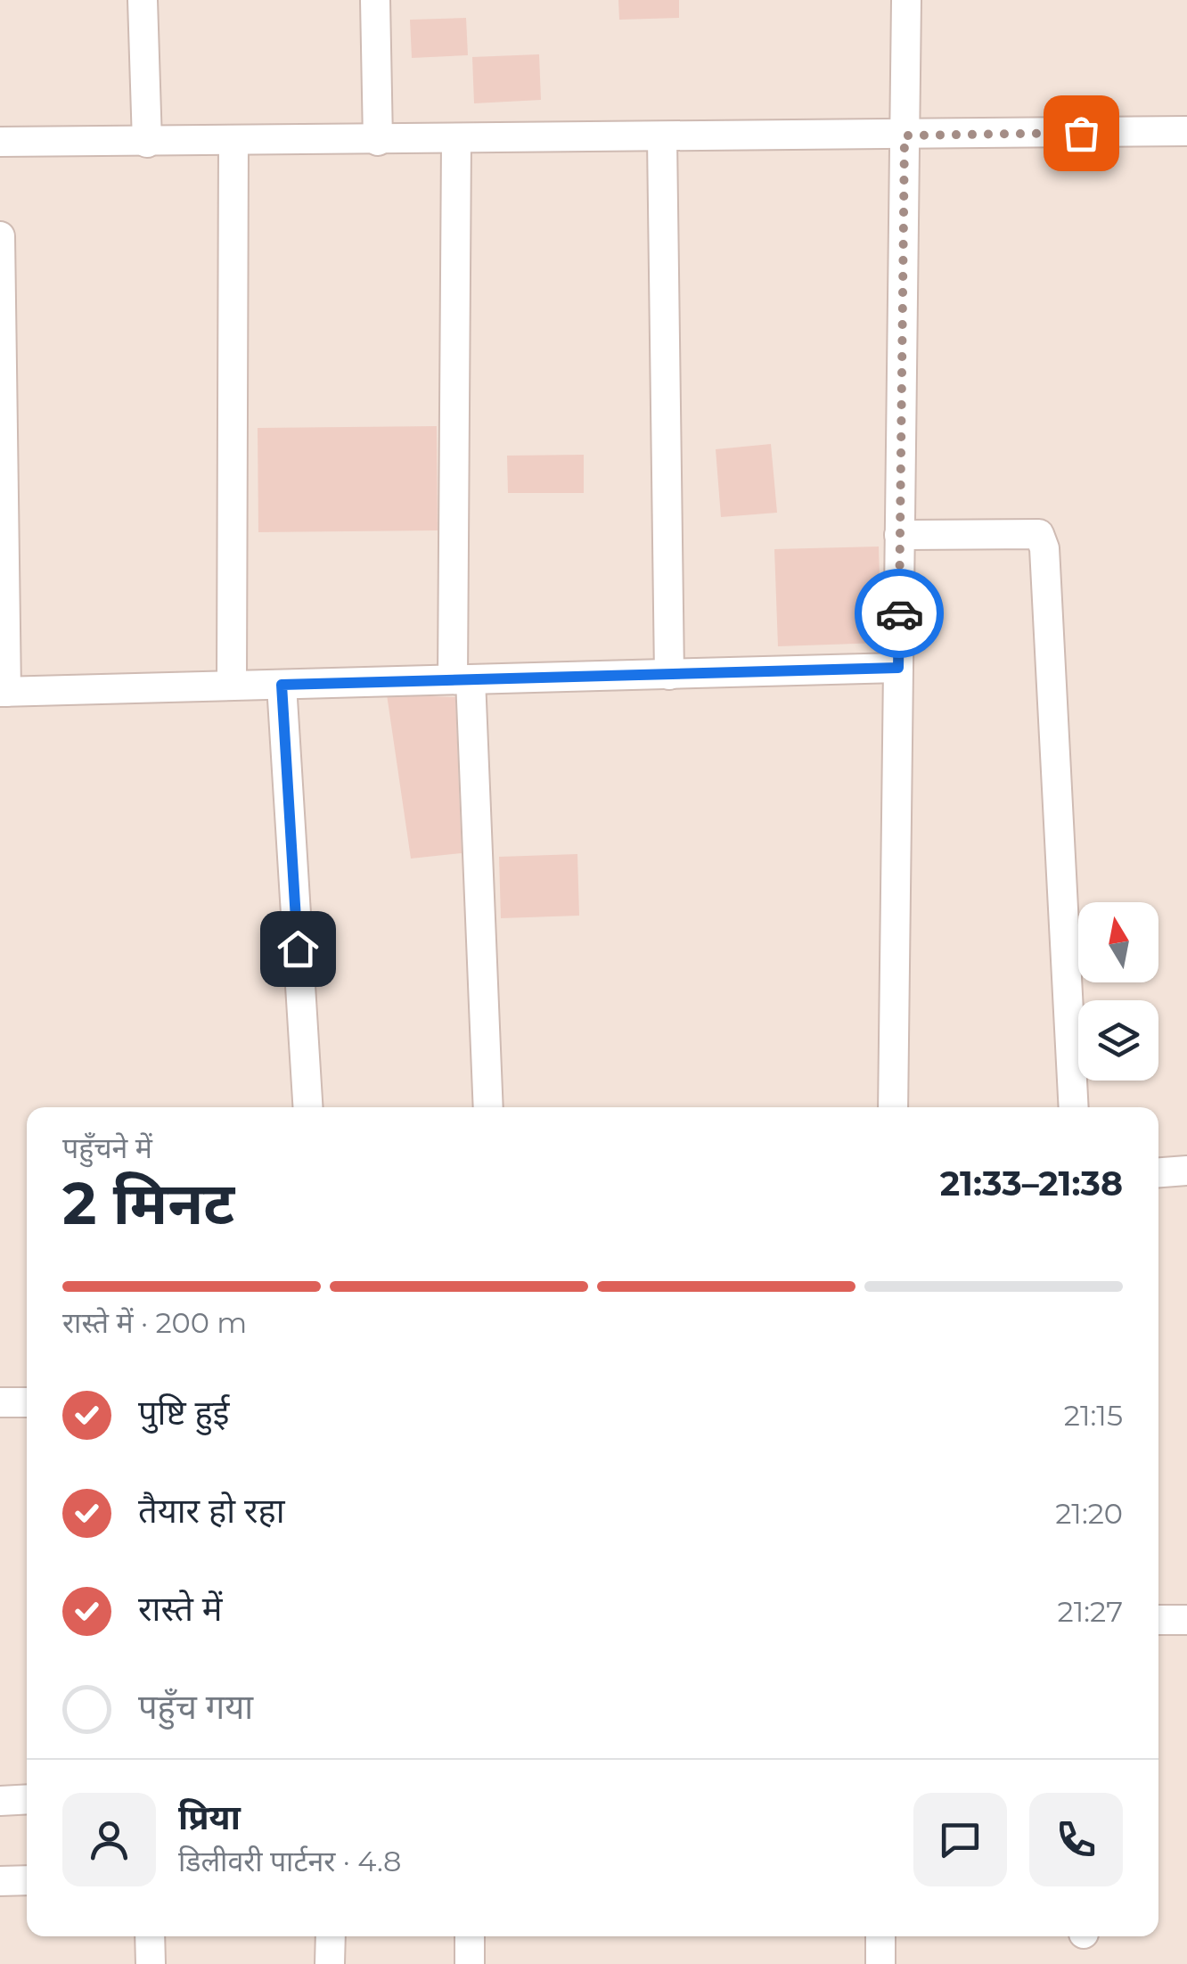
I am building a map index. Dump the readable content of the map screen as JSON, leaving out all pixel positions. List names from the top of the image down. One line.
{"north":"top","page":{"heading":["2 मिनट","पहुँचने में","21:33–21:38"],"panel":["प्रिया","डिलीवरी पार्टनर · 4.8"],"bar":"रास्ते में · 200 m","list":[["पुष्टि हुई","21:15"],["तैयार हो रहा","21:20"],["रास्ते में","21:27"],"पहुँच गया"]}}
